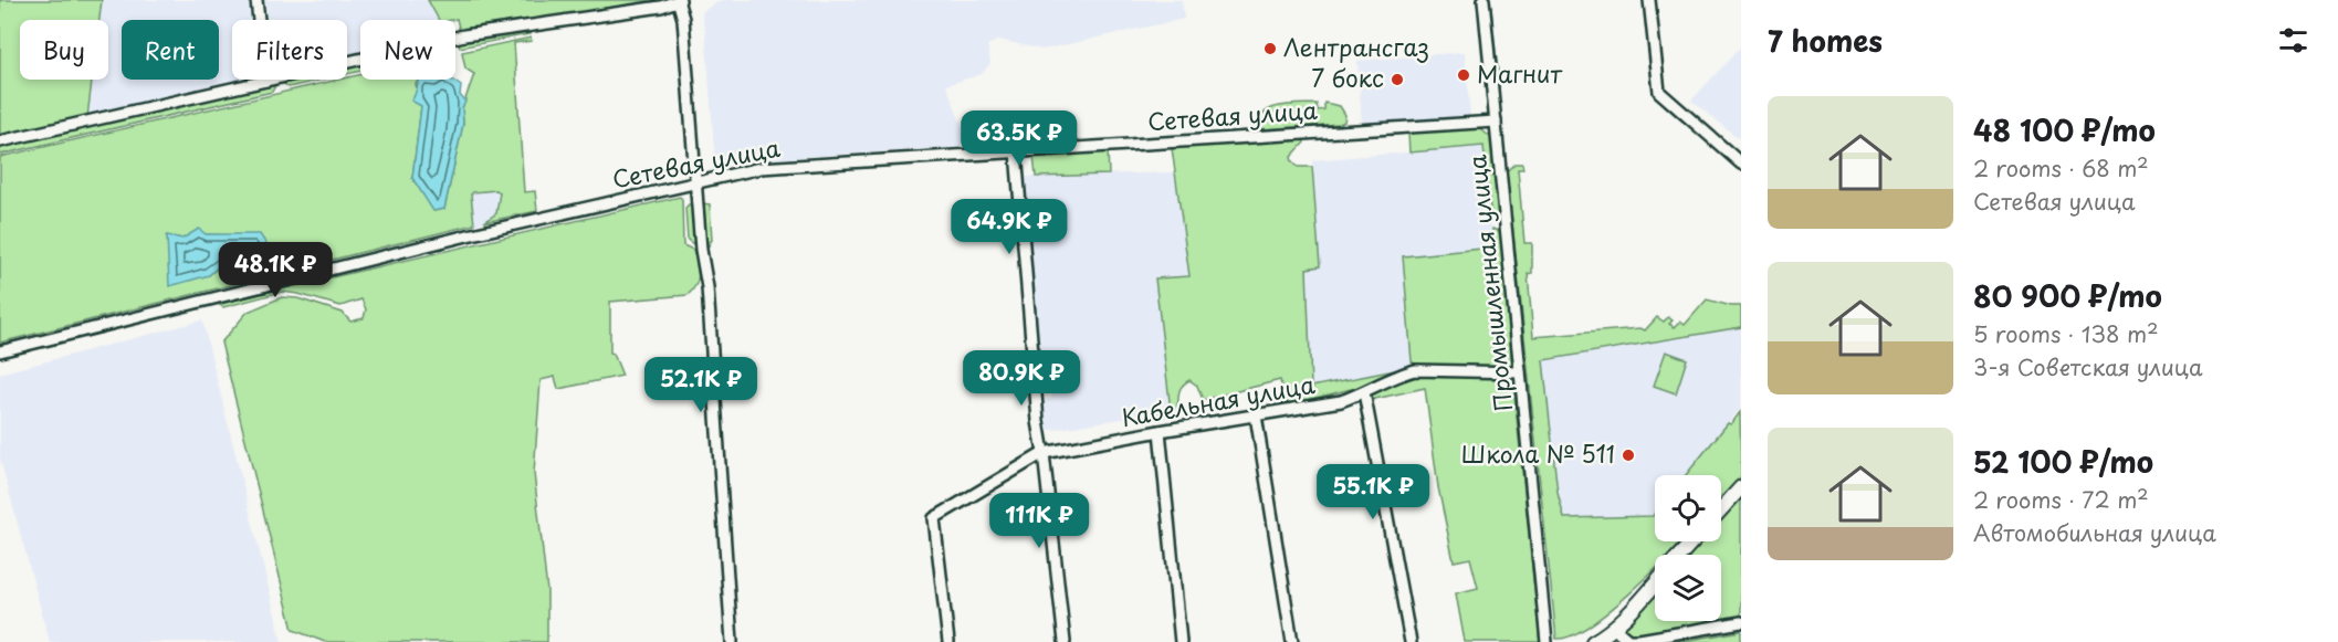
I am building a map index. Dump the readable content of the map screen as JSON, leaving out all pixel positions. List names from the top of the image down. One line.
{"streets":{"street":["Сетевая улица","Промышленная улица","Кабельная улица"]},"crossings":[["Сетевая улица","Промышленная улица"],["Промышленная улица","Кабельная улица"]],"places":["Лентрансгаз","Магнит","7 бокс","Школа № 511"],"page":{"heading":"7 homes","chip":["Buy","Rent","Filters","New"],"list":[{"name":"48 100 ₽/mo","note":"2 rooms · 68 m² · Сетевая улица"},{"name":"80 900 ₽/mo","note":"5 rooms · 138 m² · 3-я Советская улица"},{"name":"52 100 ₽/mo","note":"2 rooms · 72 m² · Автомобильная улица"}],"price":["63.5K ₽","64.9K ₽","48.1K ₽","80.9K ₽","52.1K ₽","55.1K ₽","111K ₽"]}}
